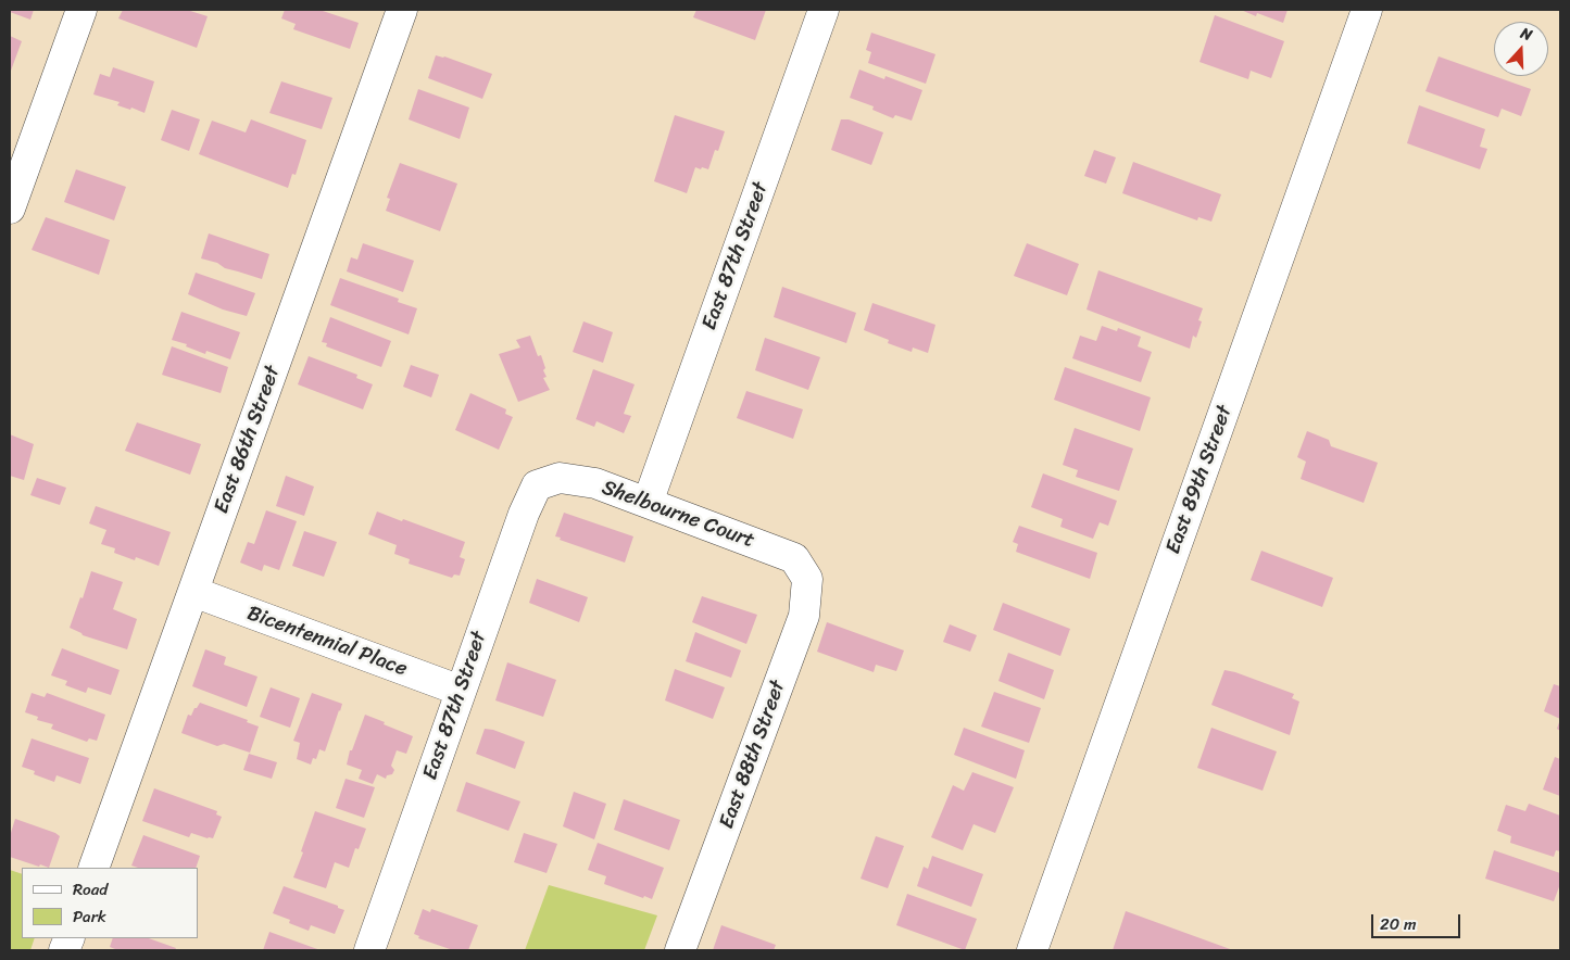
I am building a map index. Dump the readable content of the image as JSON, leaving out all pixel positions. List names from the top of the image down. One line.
{"streets":{"street":["East 87th Street","East 86th Street","East 89th Street","Shelbourne Court","Bicentennial Place","East 88th Street"]},"crossings":[["East 87th Street","Shelbourne Court"],["East 87th Street","Bicentennial Place"],["East 86th Street","Bicentennial Place"],["Shelbourne Court","East 88th Street"]],"legend":["Road","Park"],"scale_bar":"20 m","north":"top"}
